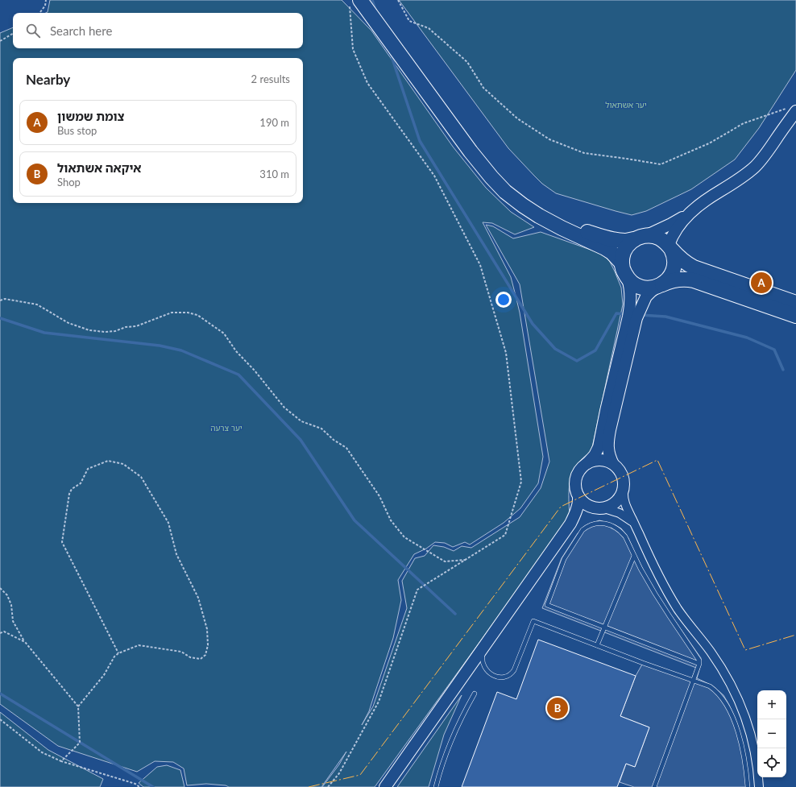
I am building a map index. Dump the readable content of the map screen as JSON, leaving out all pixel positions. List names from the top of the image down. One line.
{"parks":["יער אשתאול","יער צרעה"],"page":{"search":"Search here","heading":["Nearby","2 results"],"list":[{"mark":"A","name":"צומת שמשון","note":"Bus stop","value":"190 m"},{"mark":"B","name":"איקאה אשתאול","note":"Shop","value":"310 m"}],"pins":["A","B"],"map_buttons":["+","−"]}}
